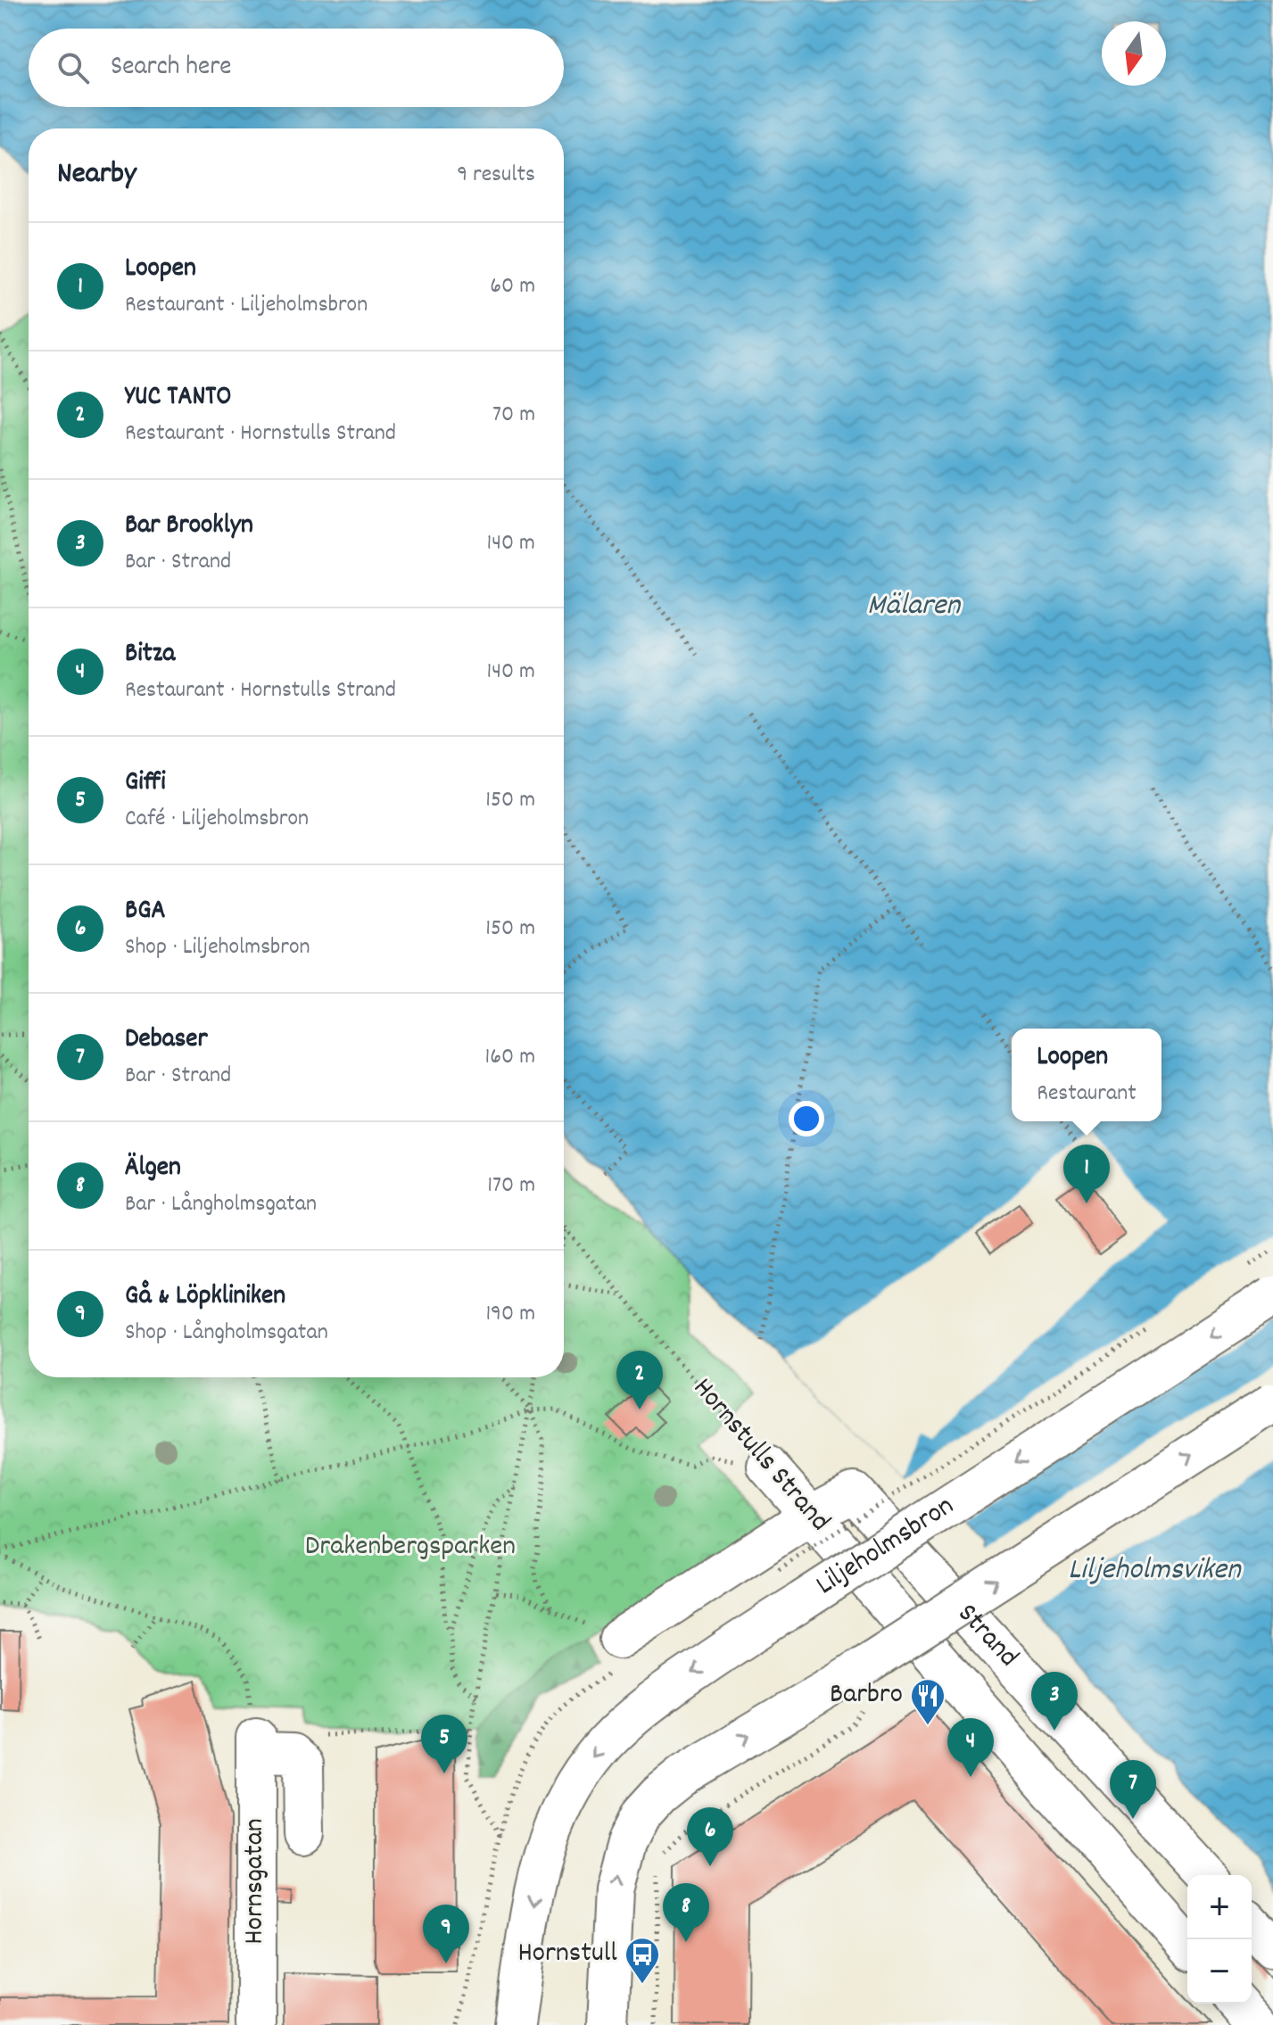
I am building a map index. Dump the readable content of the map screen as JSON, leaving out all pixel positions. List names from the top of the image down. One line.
{"streets":{"main road":["Hornstulls Strand","Liljeholmsbron","Strand","Hornsgatan"]},"crossings":[["Hornstulls Strand","Strand"]],"water":["Mälaren","Liljeholmsviken"],"parks":["Drakenbergsparken"],"places":{"restaurant":["Barbro"],"bus stop":["Hornstull"]},"north":"bottom","page":{"search":"Search here","heading":["Nearby","9 results"],"list":[{"mark":"1","name":"Loopen","note":"Restaurant · Liljeholmsbron","value":"60 m"},{"mark":"2","name":"YUC TANTO","note":"Restaurant · Hornstulls Strand","value":"70 m"},{"mark":"3","name":"Bar Brooklyn","note":"Bar · Strand","value":"140 m"},{"mark":"4","name":"Bitza","note":"Restaurant · Hornstulls Strand","value":"140 m"},{"mark":"5","name":"Giffi","note":"Café · Liljeholmsbron","value":"150 m"},{"mark":"6","name":"BGA","note":"Shop · Liljeholmsbron","value":"150 m"},{"mark":"7","name":"Debaser","note":"Bar · Strand","value":"160 m"},{"mark":"8","name":"Älgen","note":"Bar · Långholmsgatan","value":"170 m"},{"mark":"9","name":"Gå & Löpkliniken","note":"Shop · Långholmsgatan","value":"190 m"}],"popup":["Loopen","Restaurant"],"pins":["1","2","3","5","4","7","6","8","9"],"map_buttons":["+","−"]}}
